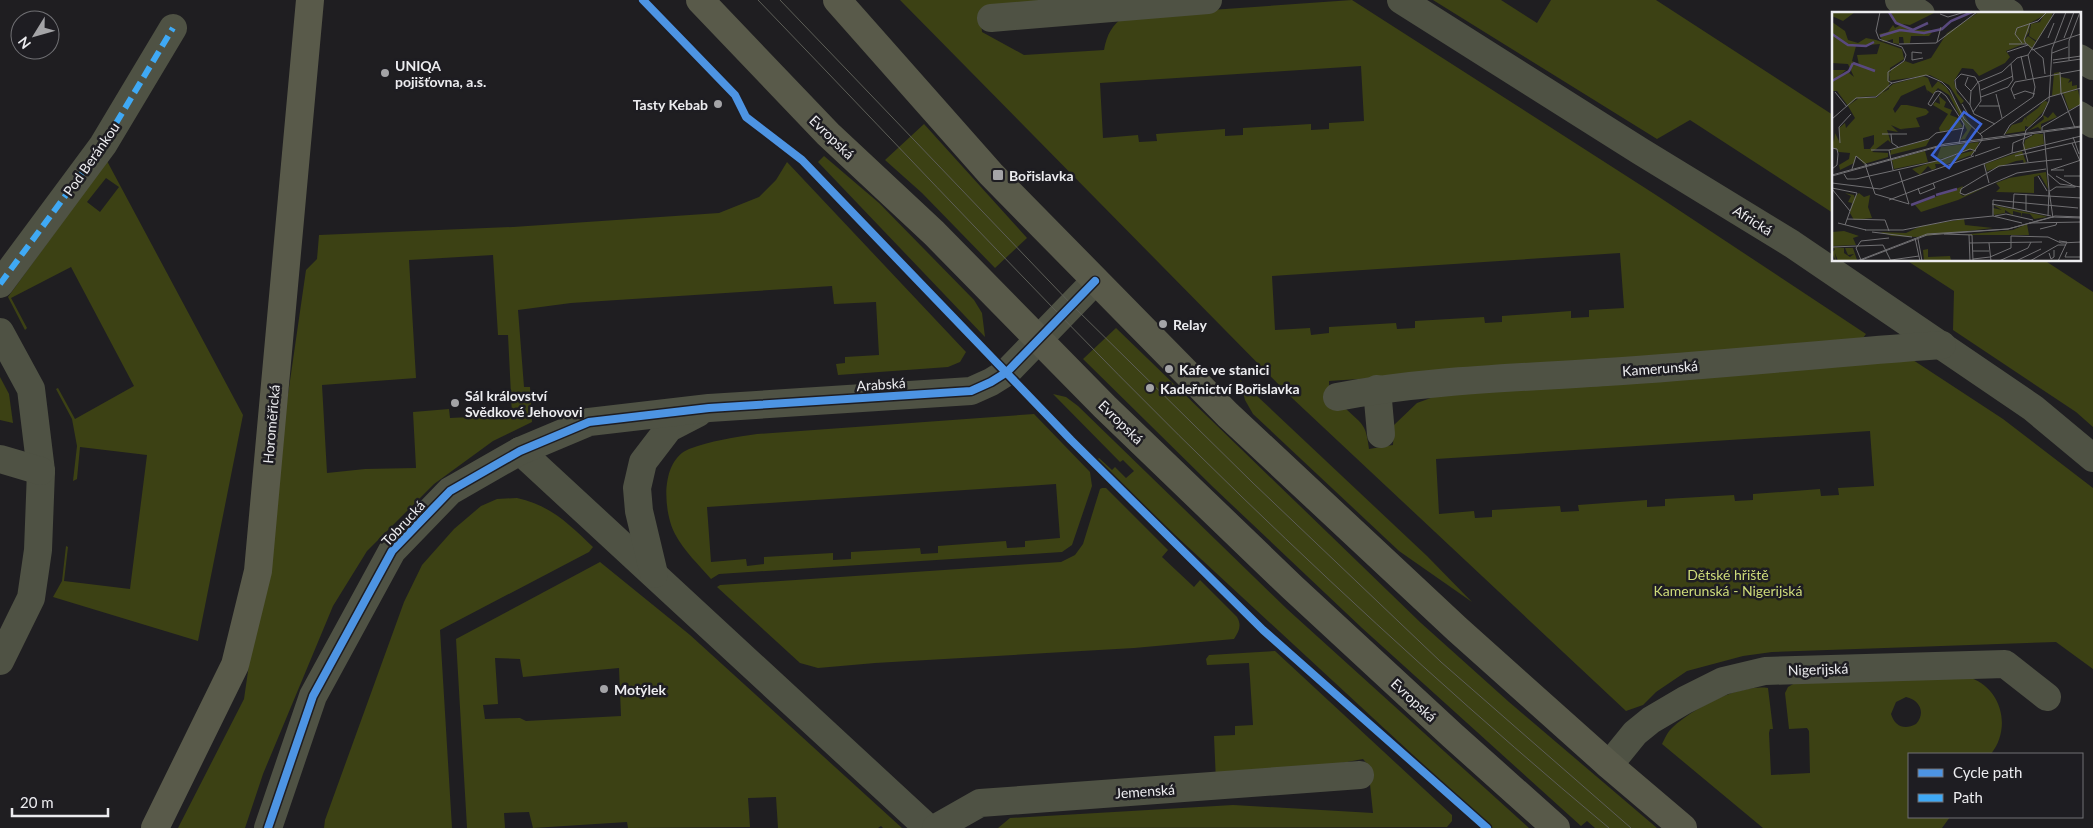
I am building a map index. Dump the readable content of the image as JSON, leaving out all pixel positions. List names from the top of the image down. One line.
{"streets":{"main road":["Evropská","Horoměřická"],"street":["Pod Beránkou","Africká","Kamerunská","Arabská","Tobrucká","Nigerijská","Jemenská"]},"crossings":[["Evropská","Arabská"],["Africká","Kamerunská"],["Arabská","Tobrucká"]],"parks":["Dětské hřiště Kamerunská - Nigerijská"],"places":{"other":["UNIQA pojišťovna, a.s.","Tasty Kebab","Relay","Kafe ve stanici","Kadeřnictví Bořislavka","Sál království Svědkové Jehovovi","Motýlek"],"transit":["Bořislavka"]},"legend":["Cycle path","Path"],"scale_bar":"20 m","north":"bottom left"}
